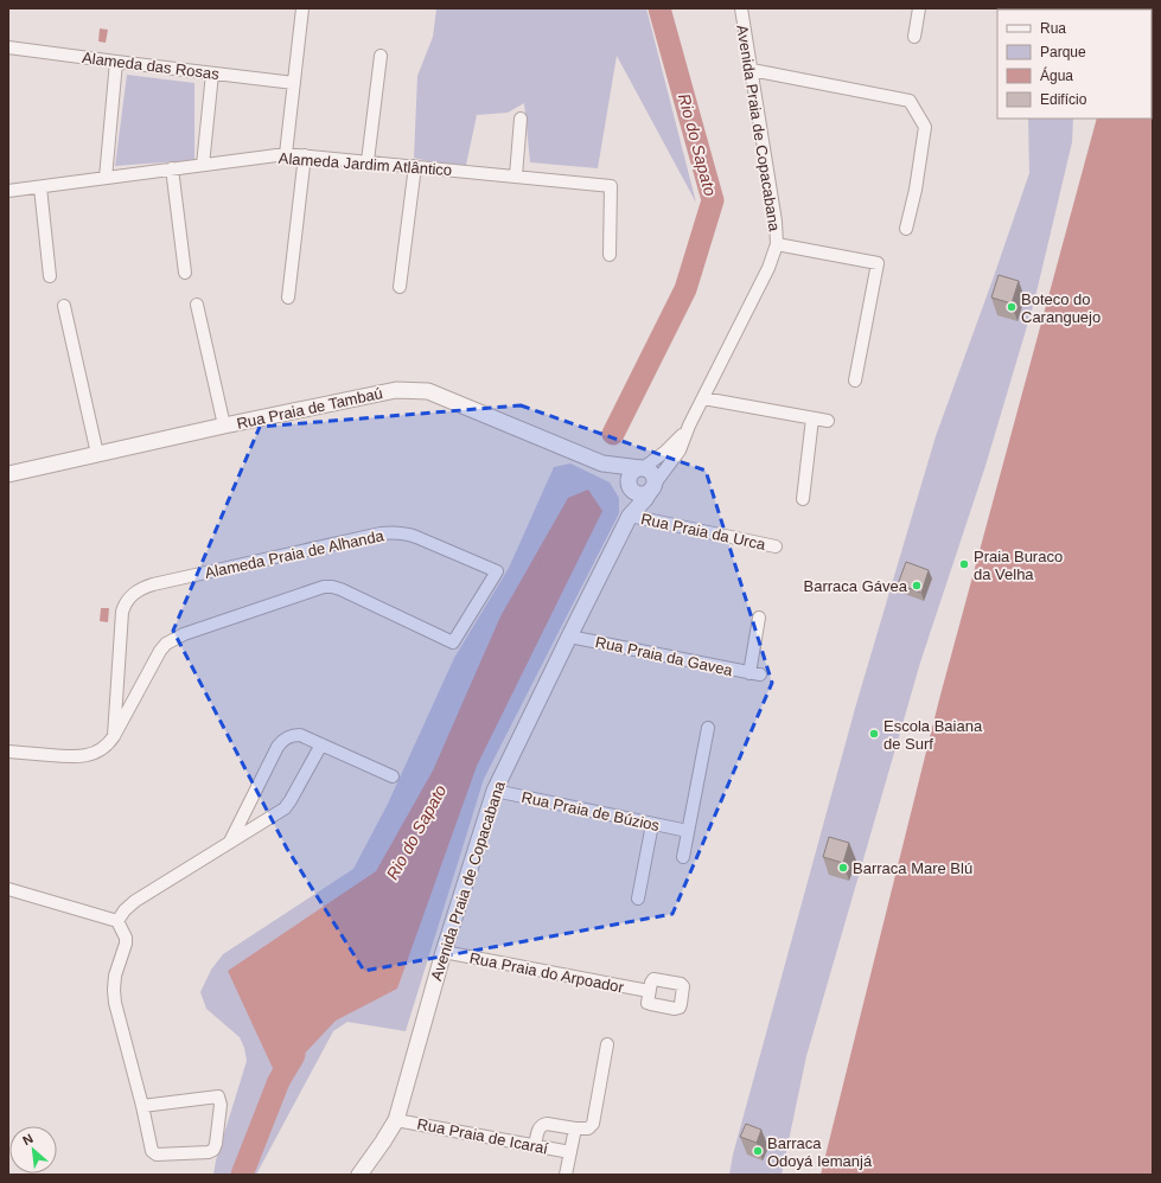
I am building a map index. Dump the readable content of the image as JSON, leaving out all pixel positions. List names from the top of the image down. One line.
{"streets":{"street":["Alameda das Rosas","Avenida Praia de Copacabana","Alameda Jardim Atlântico","Rua Praia de Tambaú","Rua Praia da Urca","Alameda Praia de Alhanda","Rua Praia da Gavea","Rua Praia de Búzios","Rua Praia do Arpoador","Rua Praia de Icaraí"]},"crossings":[["Avenida Praia de Copacabana","Rua Praia de Tambaú"],["Avenida Praia de Copacabana","Rua Praia da Urca"],["Avenida Praia de Copacabana","Rua Praia da Gavea"],["Avenida Praia de Copacabana","Rua Praia de Búzios"],["Avenida Praia de Copacabana","Rua Praia do Arpoador"],["Avenida Praia de Copacabana","Rua Praia de Icaraí"]],"water":["Rio do Sapato"],"places":["Boteco do Caranguejo","Praia Buraco da Velha","Barraca Gávea","Escola Baiana de Surf","Barraca Mare Blú","Barraca Odoyá Iemanjá"],"legend":["Rua","Parque","Água","Edifício"],"north":"top left"}
